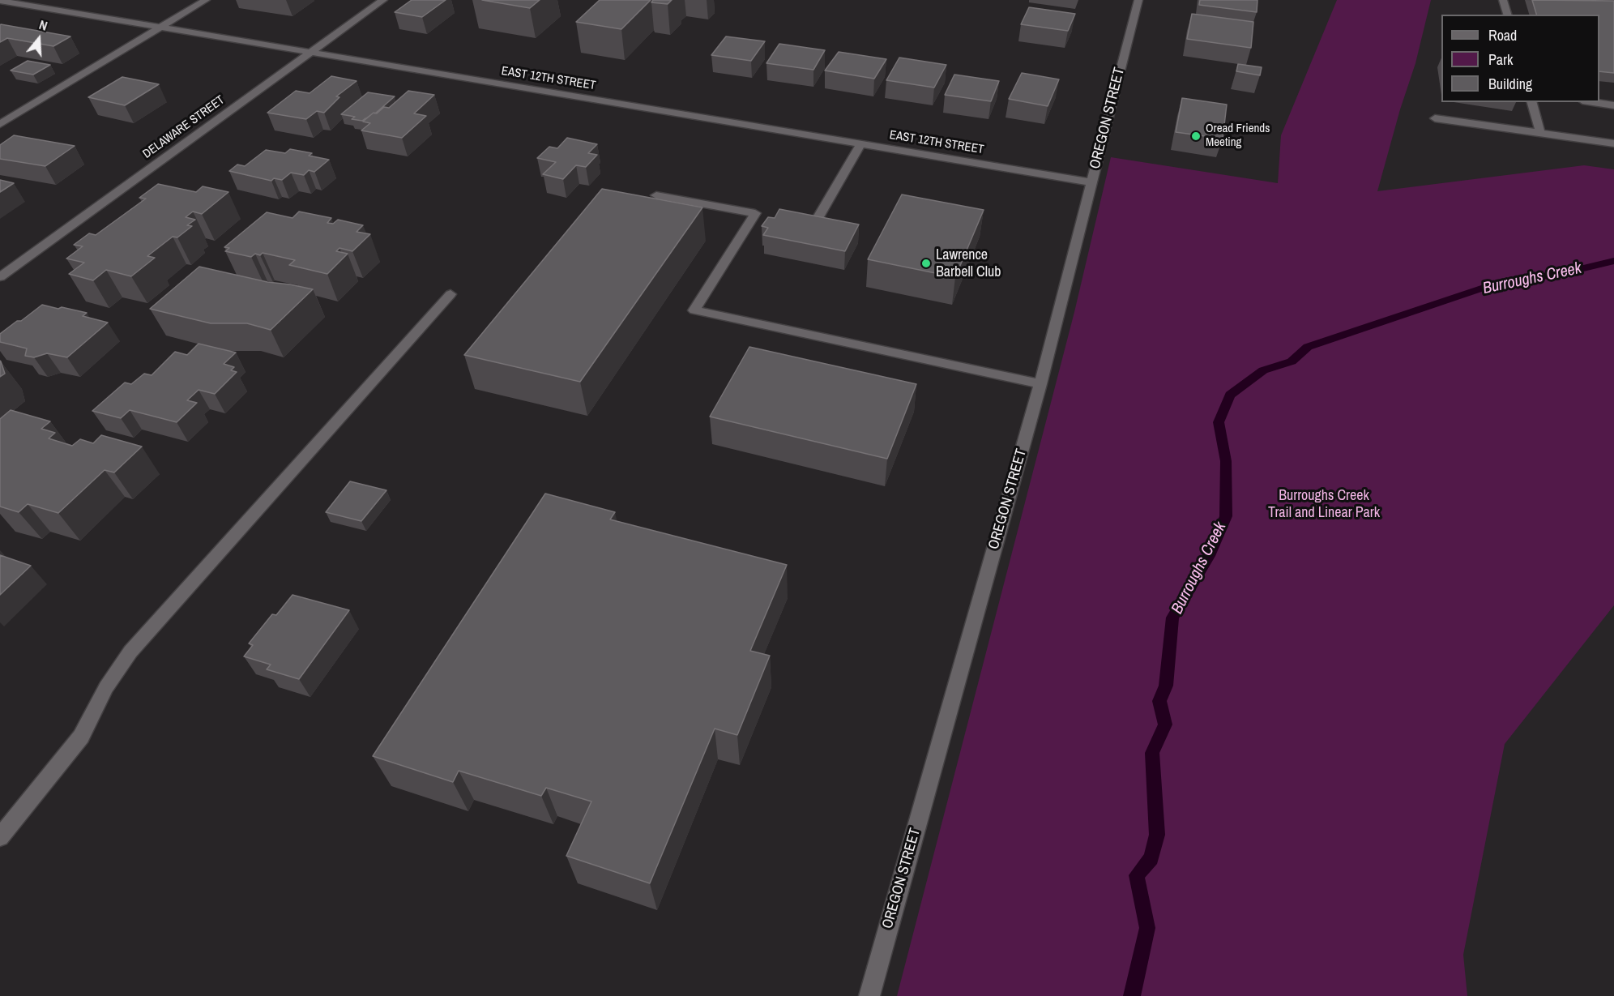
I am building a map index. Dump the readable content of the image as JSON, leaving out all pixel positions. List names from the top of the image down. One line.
{"streets":{"street":["EAST 12TH STREET","OREGON STREET","DELAWARE STREET"]},"crossings":[["EAST 12TH STREET","OREGON STREET"],["EAST 12TH STREET","DELAWARE STREET"]],"water":["Burroughs Creek"],"parks":["Burroughs Creek Trail and Linear Park"],"places":["Oread Friends Meeting","Lawrence Barbell Club"],"legend":["Road","Park","Building"],"north":"top"}
